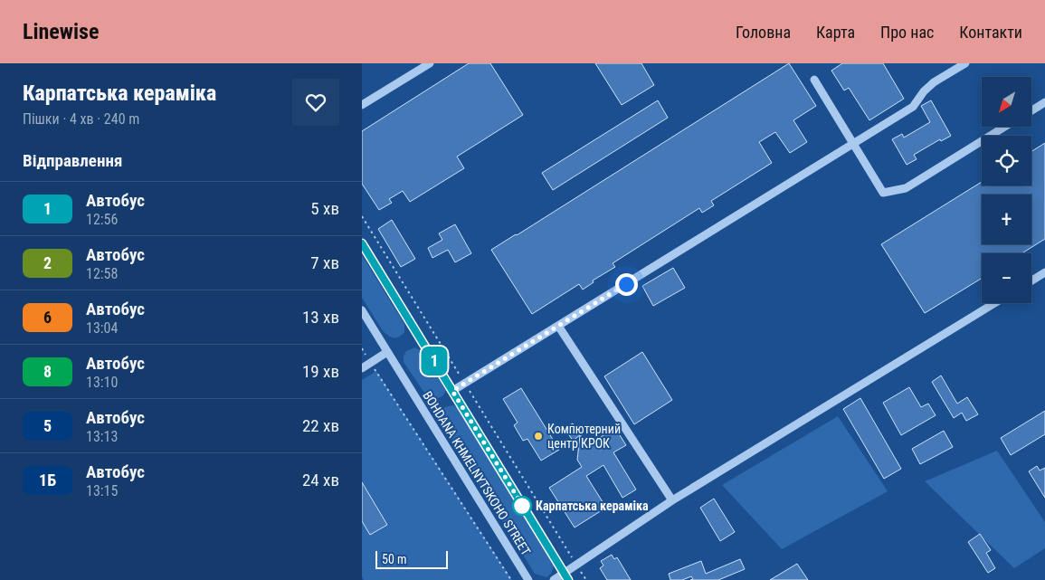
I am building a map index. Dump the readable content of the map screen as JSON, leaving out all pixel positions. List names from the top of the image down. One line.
{"streets":{"street":["BOHDANA KHMELNYTSKOHO STREET"]},"places":["Компютерний центр КРОК","Карпатська кераміка"],"lines":["bus line 1"],"scale_bar":"50 m","north":"bottom left","page":{"header":"Linewise","nav":["Головна","Карта","Про нас","Контакти"],"heading":[["Карпатська кераміка","Пішки · 4 хв · 240 m"],"Відправлення"],"on_map":"1","map_buttons":["+","−"],"list":[{"mark":"1","name":"Автобус","note":"12:56","value":"5 хв"},{"mark":"2","name":"Автобус","note":"12:58","value":"7 хв"},{"mark":"6","name":"Автобус","note":"13:04","value":"13 хв"},{"mark":"8","name":"Автобус","note":"13:10","value":"19 хв"},{"mark":"5","name":"Автобус","note":"13:13","value":"22 хв"},{"mark":"1Б","name":"Автобус","note":"13:15","value":"24 хв"}],"scale":"50 m"}}
